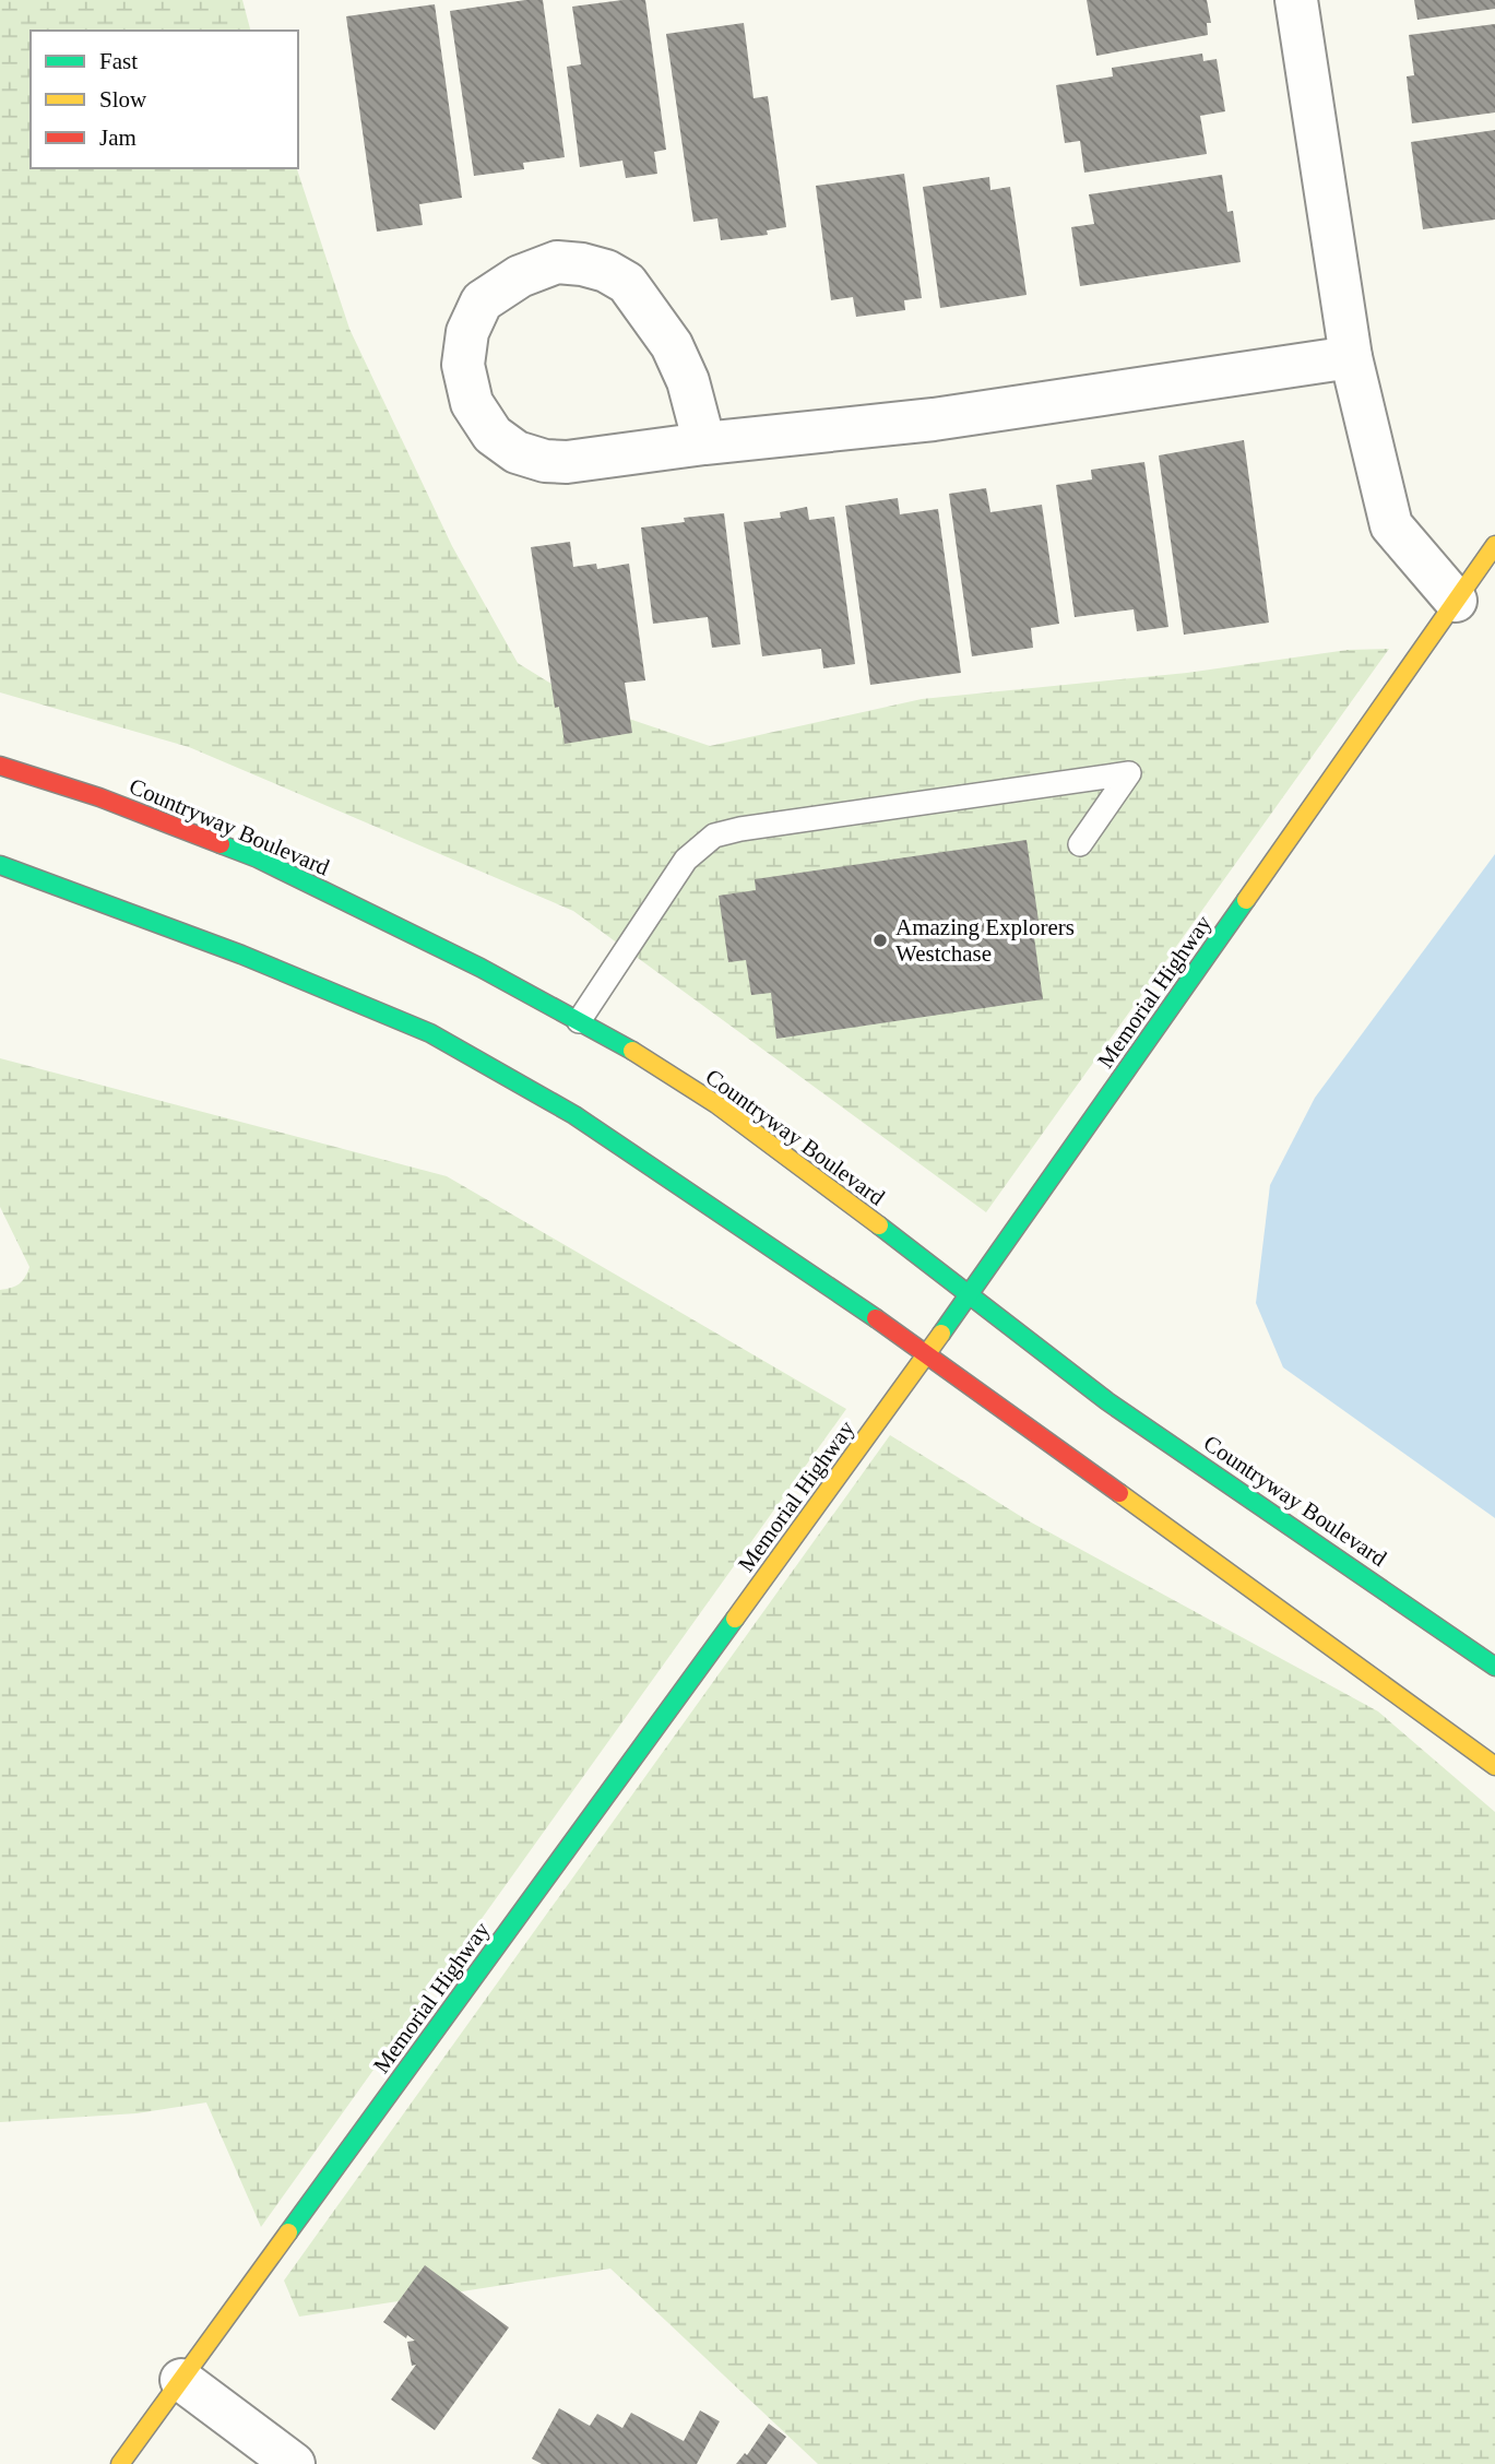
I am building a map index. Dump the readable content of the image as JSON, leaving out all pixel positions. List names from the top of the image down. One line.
{"streets":{"street":["Countryway Boulevard","Memorial Highway"]},"crossings":[["Countryway Boulevard","Memorial Highway"]],"places":["Amazing Explorers Westchase"],"legend":["Fast","Slow","Jam"]}
